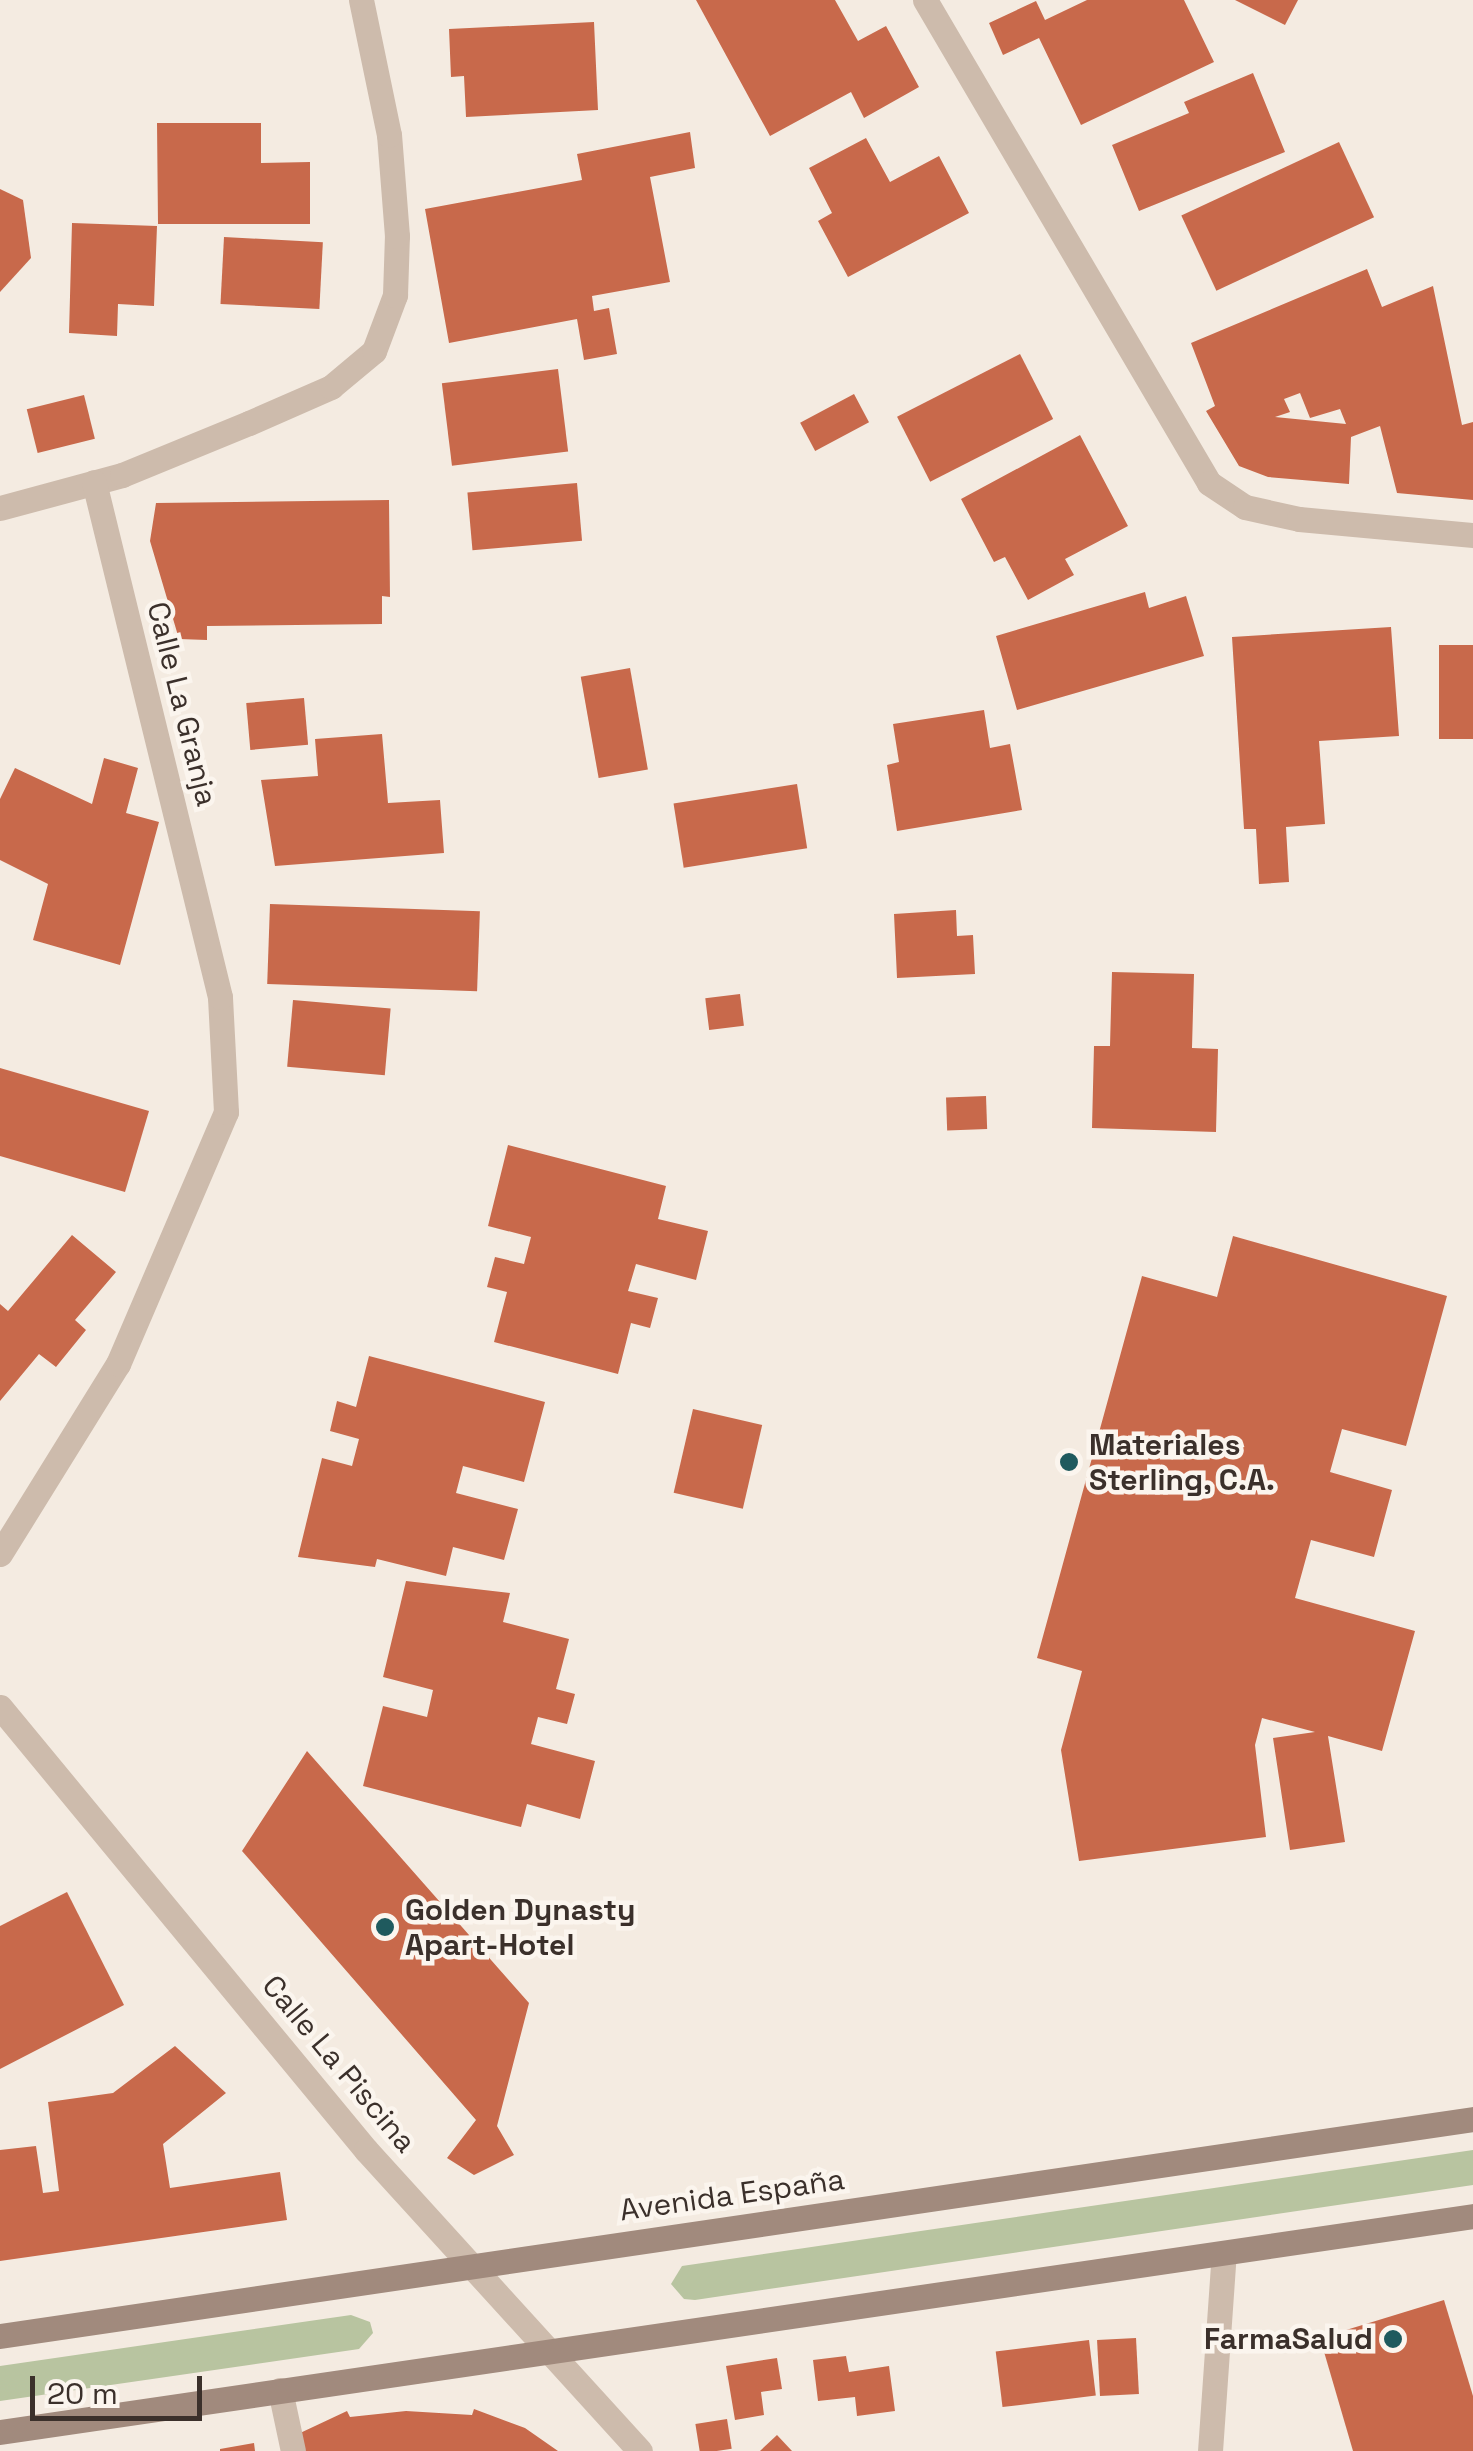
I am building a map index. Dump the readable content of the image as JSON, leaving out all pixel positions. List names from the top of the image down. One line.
{"streets":{"main road":["Avenida España"],"street":["Calle La Granja","Calle La Piscina"]},"crossings":[["Calle La Piscina","Avenida España"]],"places":["Materiales Sterling, C.A.","Golden Dynasty Apart-Hotel","FarmaSalud"],"scale_bar":"20 m"}
